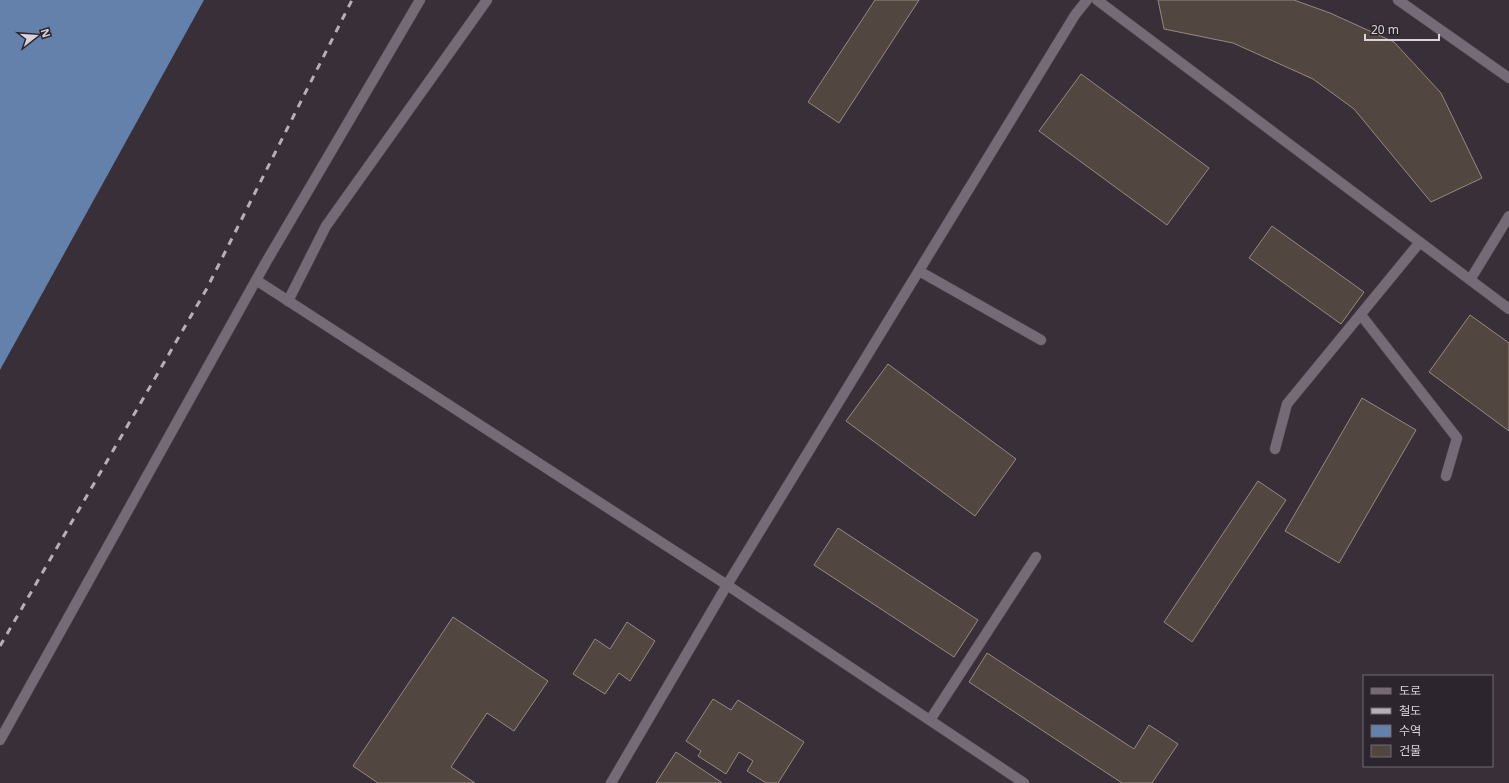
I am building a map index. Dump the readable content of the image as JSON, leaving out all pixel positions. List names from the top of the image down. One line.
{"legend":["도로","철도","수역","건물"],"scale_bar":"20 m","north":"right"}
